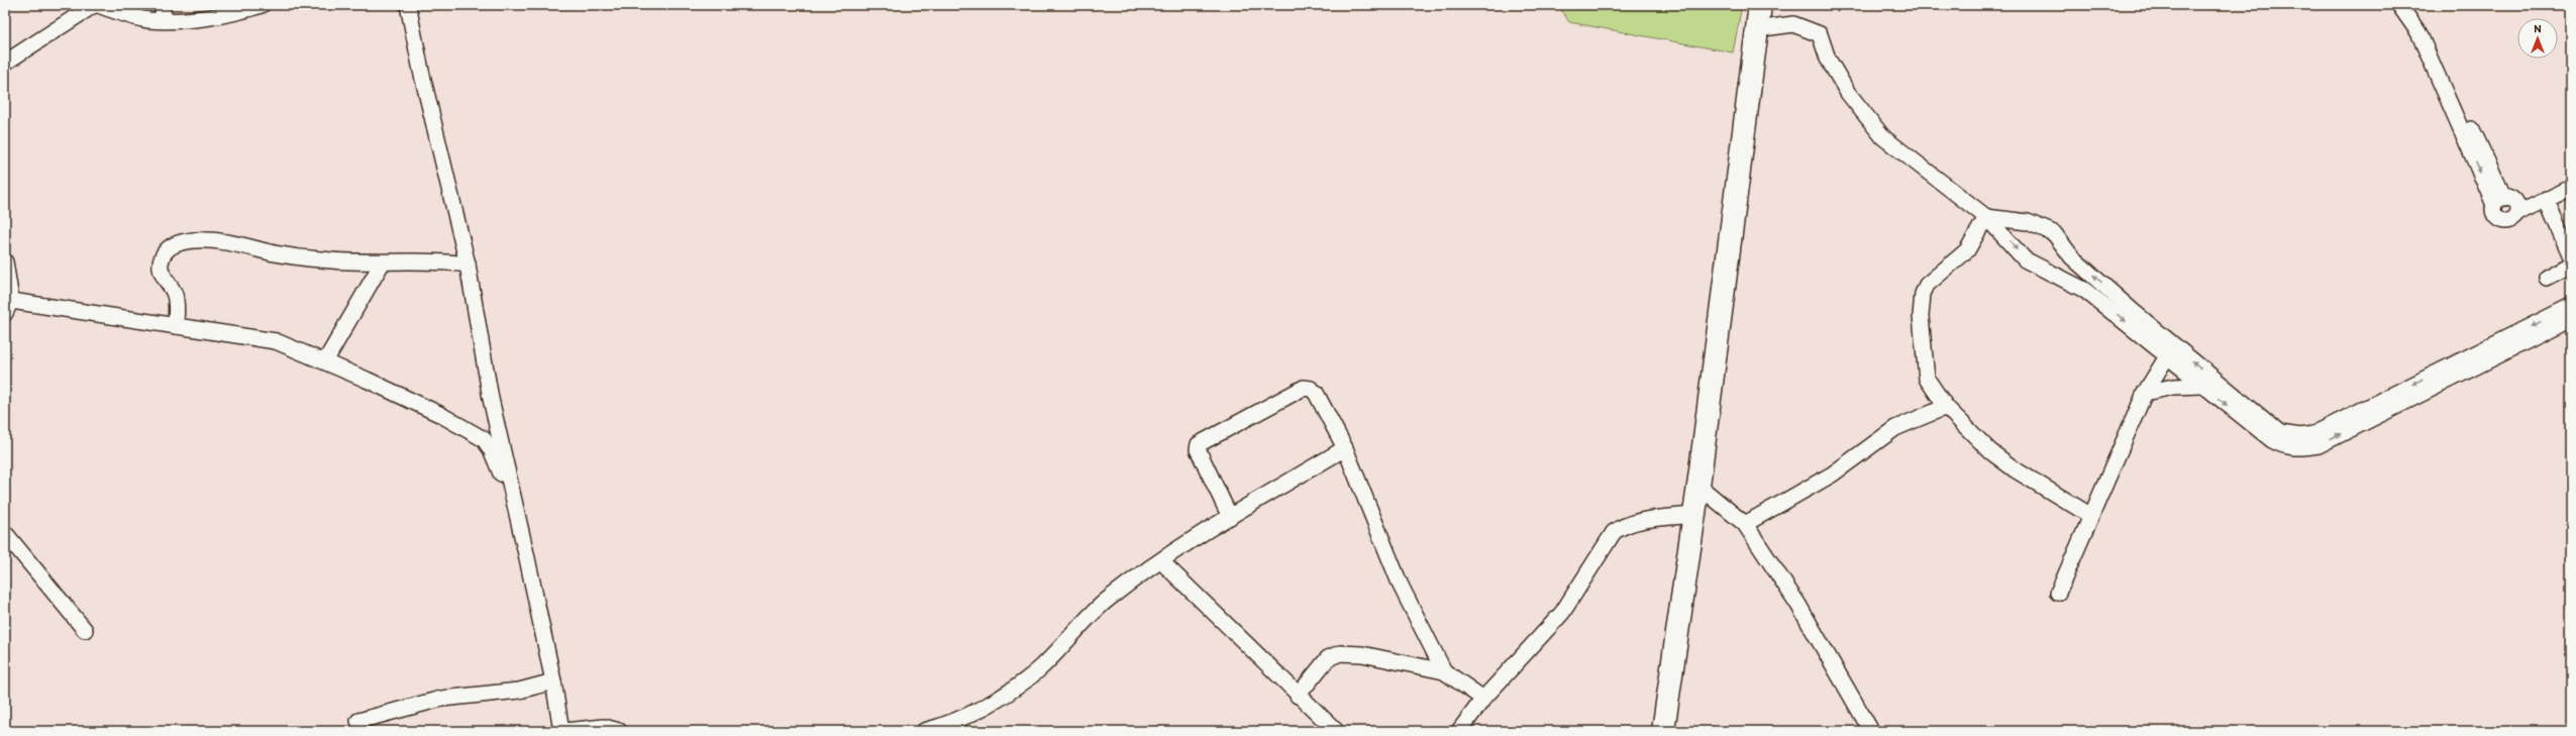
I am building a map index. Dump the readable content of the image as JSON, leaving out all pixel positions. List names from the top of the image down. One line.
{"north":"top"}
